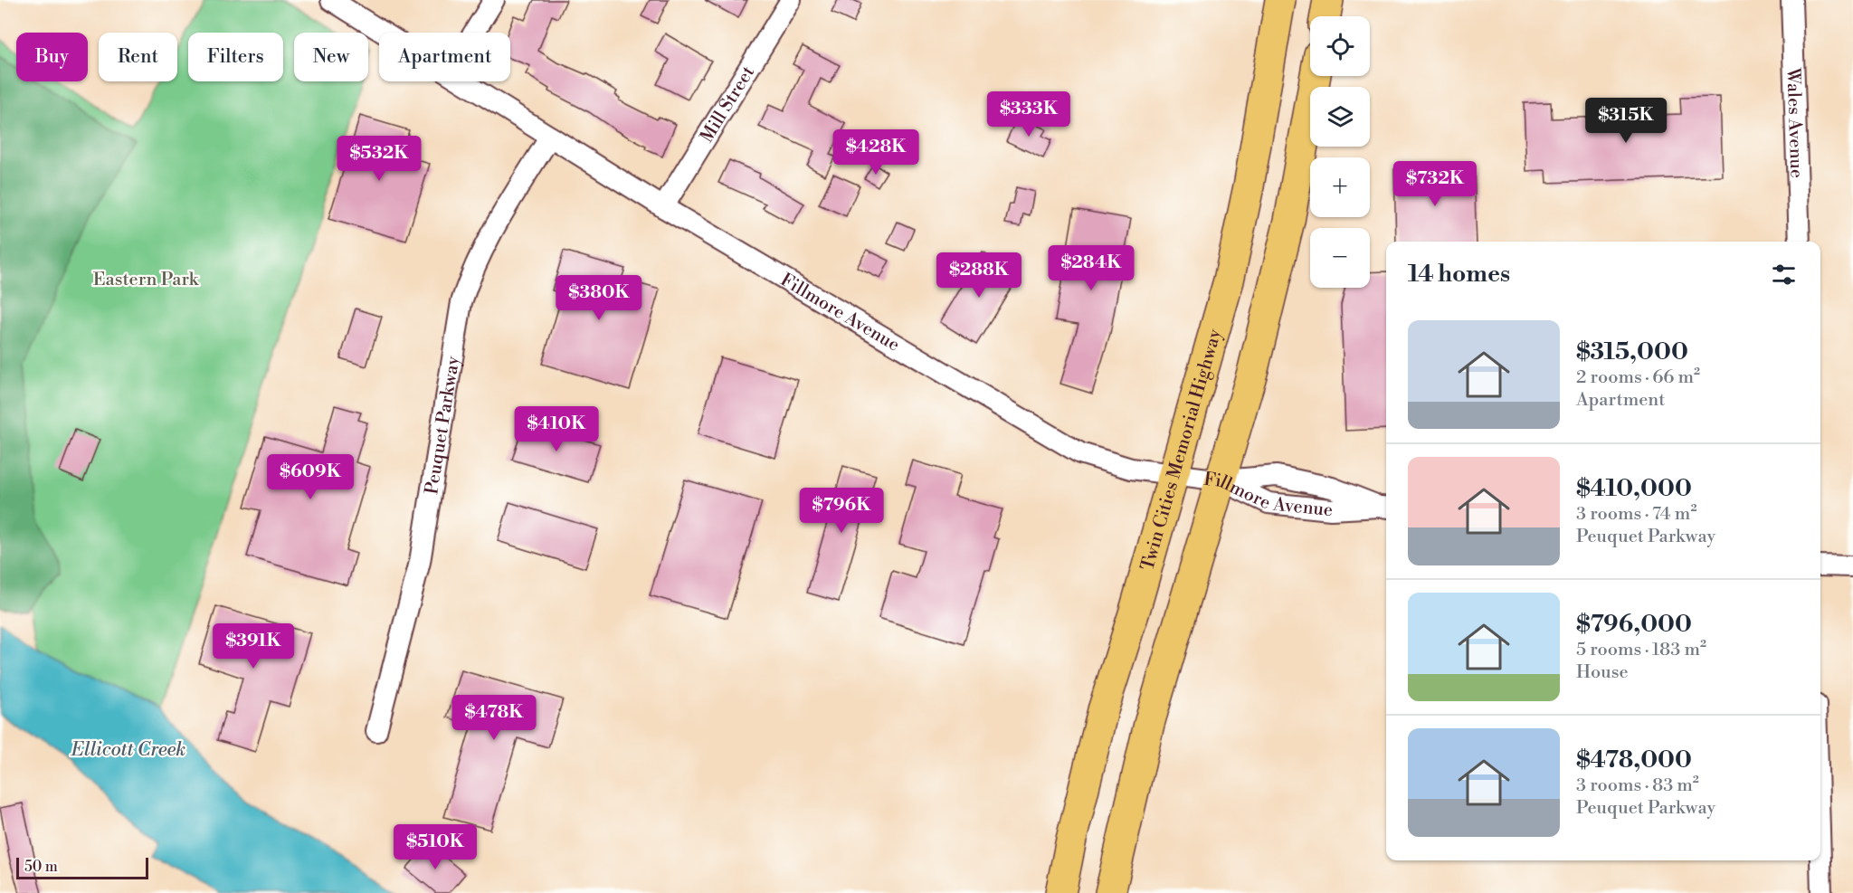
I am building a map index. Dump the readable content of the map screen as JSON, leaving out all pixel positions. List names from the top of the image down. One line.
{"streets":{"main road":["Twin Cities Memorial Highway"],"street":["Mill Street","Wales Avenue","Fillmore Avenue","Peuquet Parkway"]},"crossings":[["Mill Street","Fillmore Avenue"],["Fillmore Avenue","Peuquet Parkway"],["Fillmore Avenue","Twin Cities Memorial Highway"]],"water":["Ellicott Creek"],"parks":["Eastern Park"],"scale_bar":"50 m","page":{"map_buttons":["+","−"],"chip":["Buy","Rent","Filters","New","Apartment"],"price":["$333K","$315K","$428K","$532K","$732K","$284K","$288K","$380K","$410K","$609K","$796K","$391K","$478K","$510K"],"heading":"14 homes","list":[{"name":"$315,000","note":"2 rooms · 66 m² · Apartment"},{"name":"$410,000","note":"3 rooms · 74 m² · Peuquet Parkway"},{"name":"$796,000","note":"5 rooms · 183 m² · House"},{"name":"$478,000","note":"3 rooms · 83 m² · Peuquet Parkway"}],"scale":"50 m"}}
